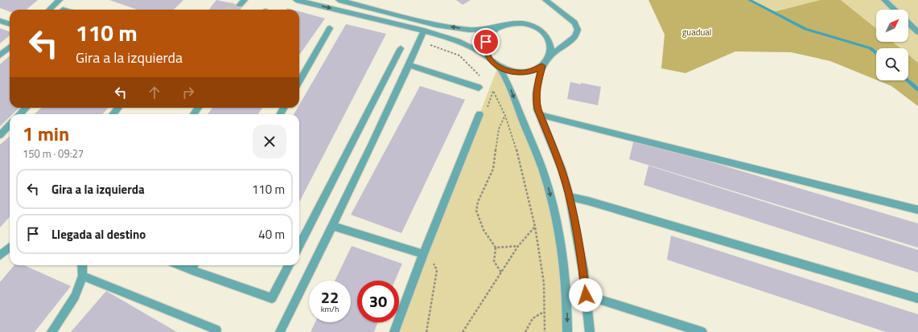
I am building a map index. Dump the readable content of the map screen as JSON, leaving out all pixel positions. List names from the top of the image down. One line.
{"parks":["guadual"],"north":"top right","page":{"turn":["110 m","Gira a la izquierda"],"heading":["1 min","150 m · 09:27"],"list":[{"name":"Gira a la izquierda","value":"110 m"},{"name":"Llegada al destino","value":"40 m"}],"speed":"22 km/h","limit":"30"}}
